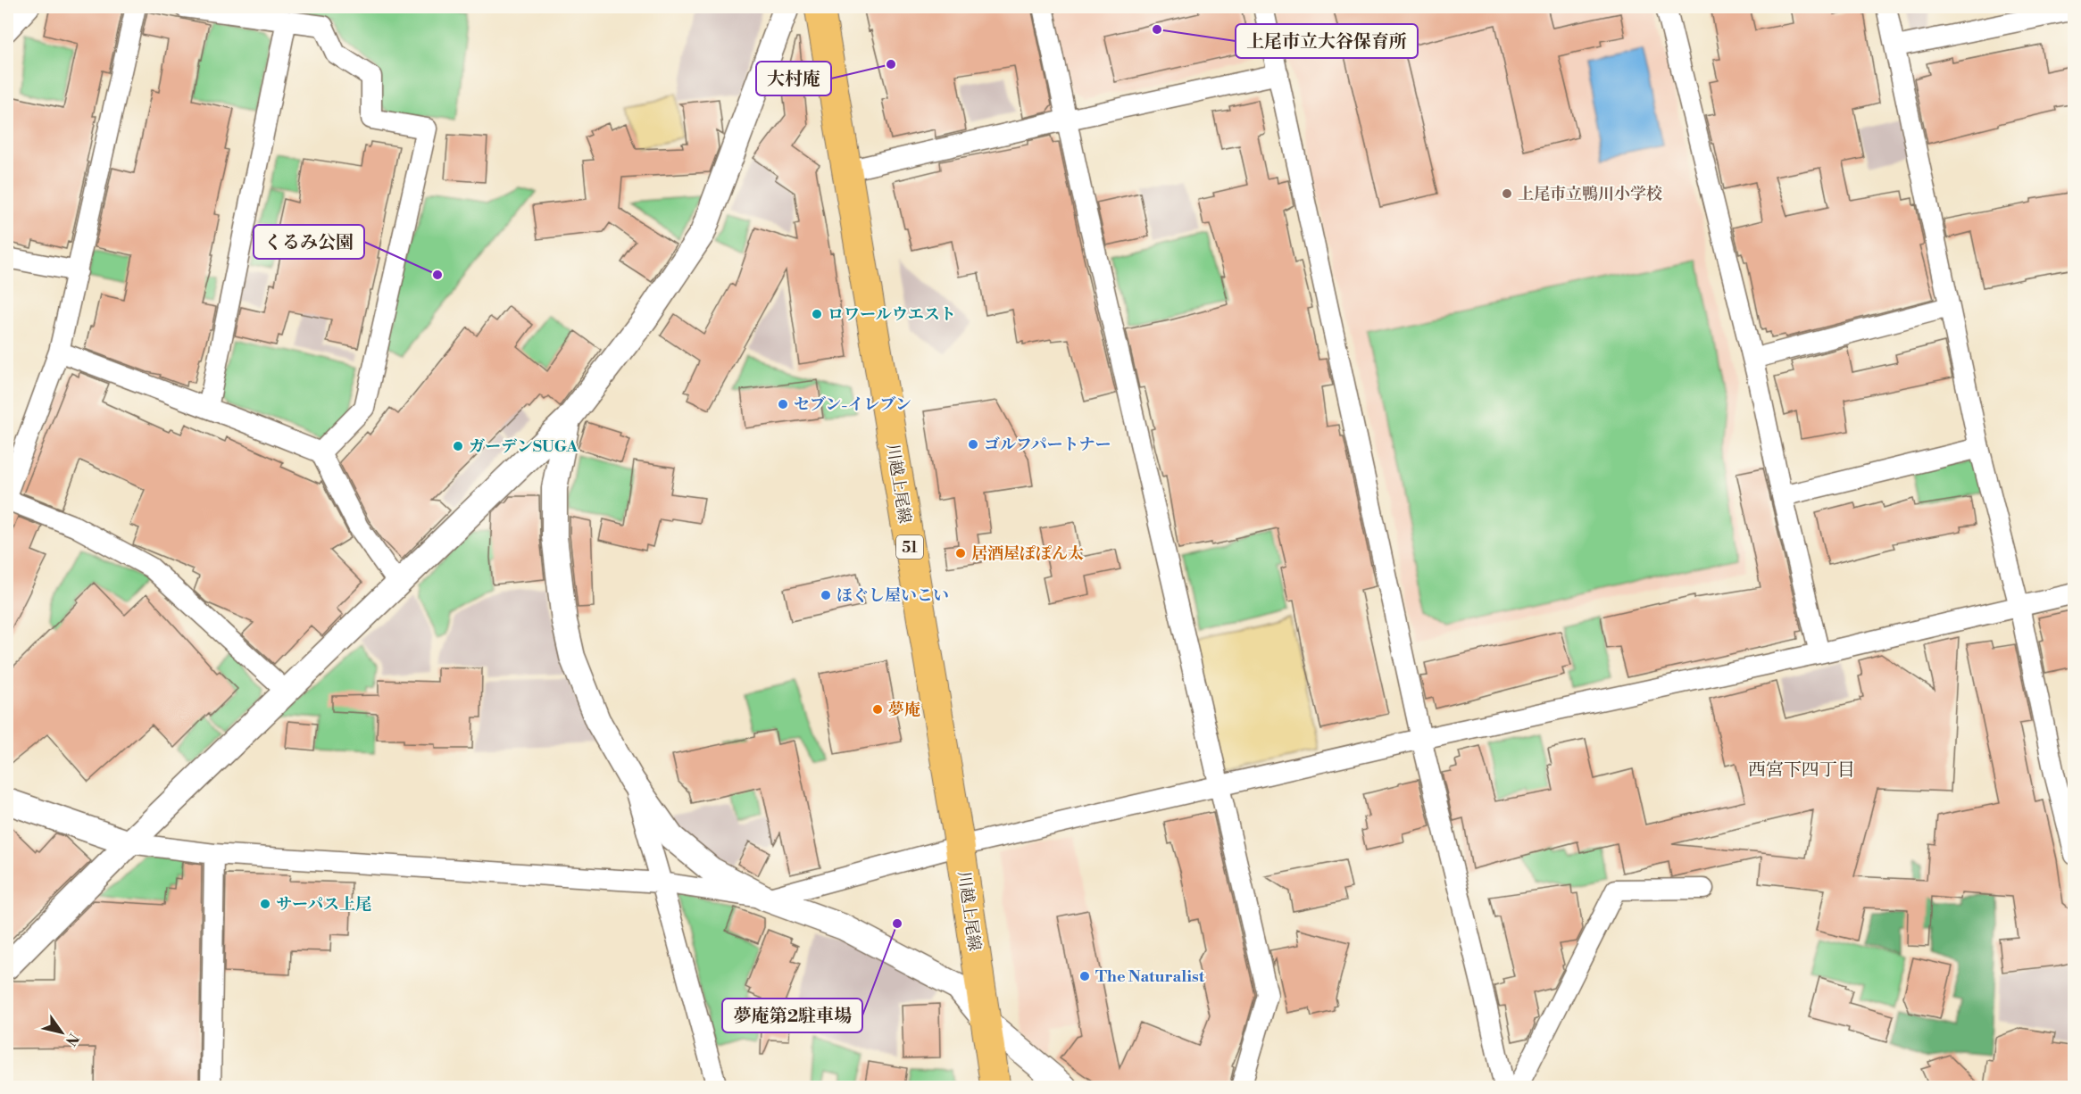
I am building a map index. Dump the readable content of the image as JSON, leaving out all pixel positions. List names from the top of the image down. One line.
{"streets":{"main road":["川越上尾線","51"]},"districts":["西宮下四丁目"],"places":["上尾市立大谷保育所","大村庵","上尾市立鴨川小学校","くるみ公園","ロワールウエスト","セブン-イレブン","ゴルフパートナー","ガーデンSUGA","居酒屋ぽぽん太","ほぐし屋いこい","夢庵","サーパス上尾","夢庵第2駐車場","The Naturalist"],"north":"bottom right"}
